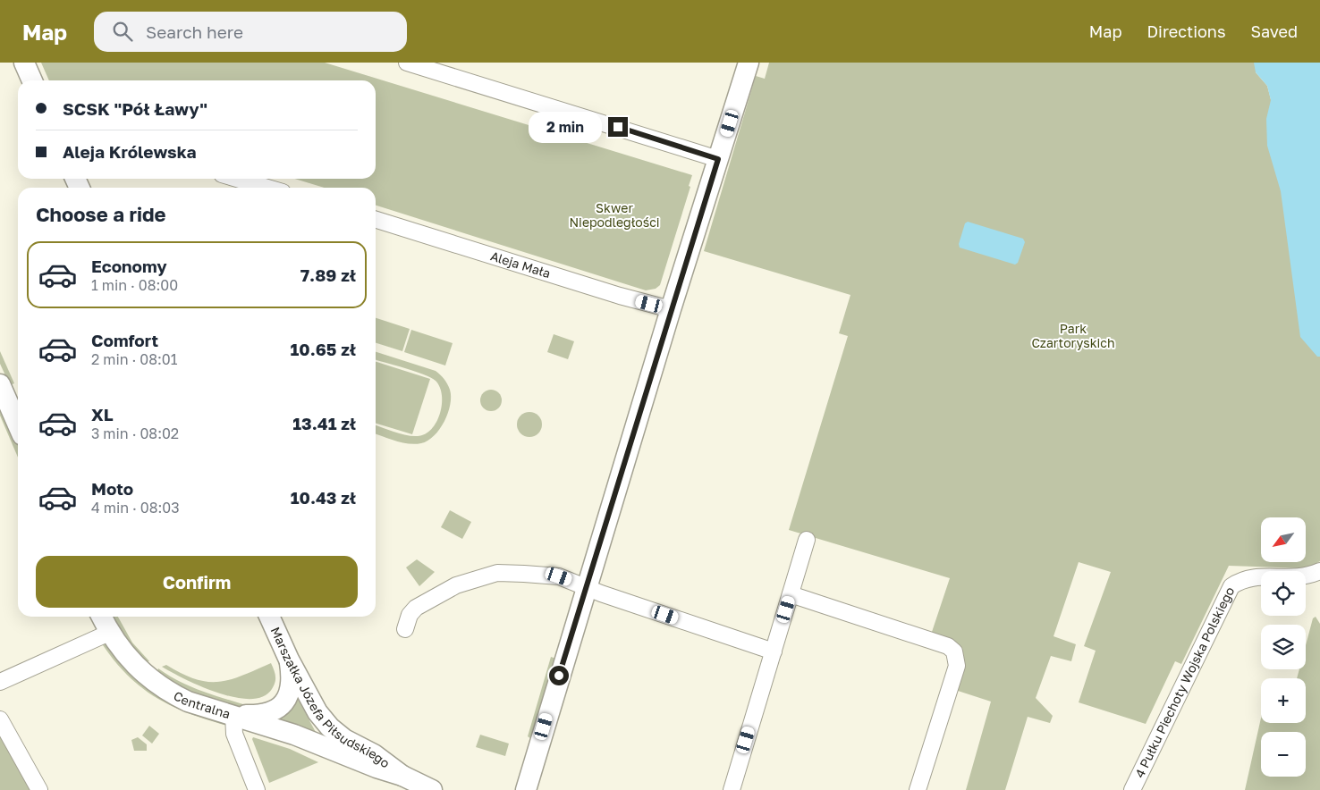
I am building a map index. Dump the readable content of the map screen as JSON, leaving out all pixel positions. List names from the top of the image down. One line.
{"streets":{"main road":["Marszałka Józefa Piłsudskiego","Centralna"],"street":["Aleja Mała","4 Pułku Piechoty Wojska Polskiego"]},"crossings":[["Marszałka Józefa Piłsudskiego","Centralna"]],"parks":["Skwer Niepodległości","Park Czartoryskich"],"north":"bottom left","page":{"header":"Map","search":"Search here","nav":["Map","Directions","Saved"],"banner":["SCSK \"Pół Ławy\"","Aleja Królewska"],"bubble":"2 min","heading":"Choose a ride","list":[{"name":"Economy","note":"1 min · 08:00","value":"7.89 zł"},{"name":"Comfort","note":"2 min · 08:01","value":"10.65 zł"},{"name":"XL","note":"3 min · 08:02","value":"13.41 zł"},{"name":"Moto","note":"4 min · 08:03","value":"10.43 zł"}],"map_buttons":["+","−"],"buttons":"Confirm"}}
